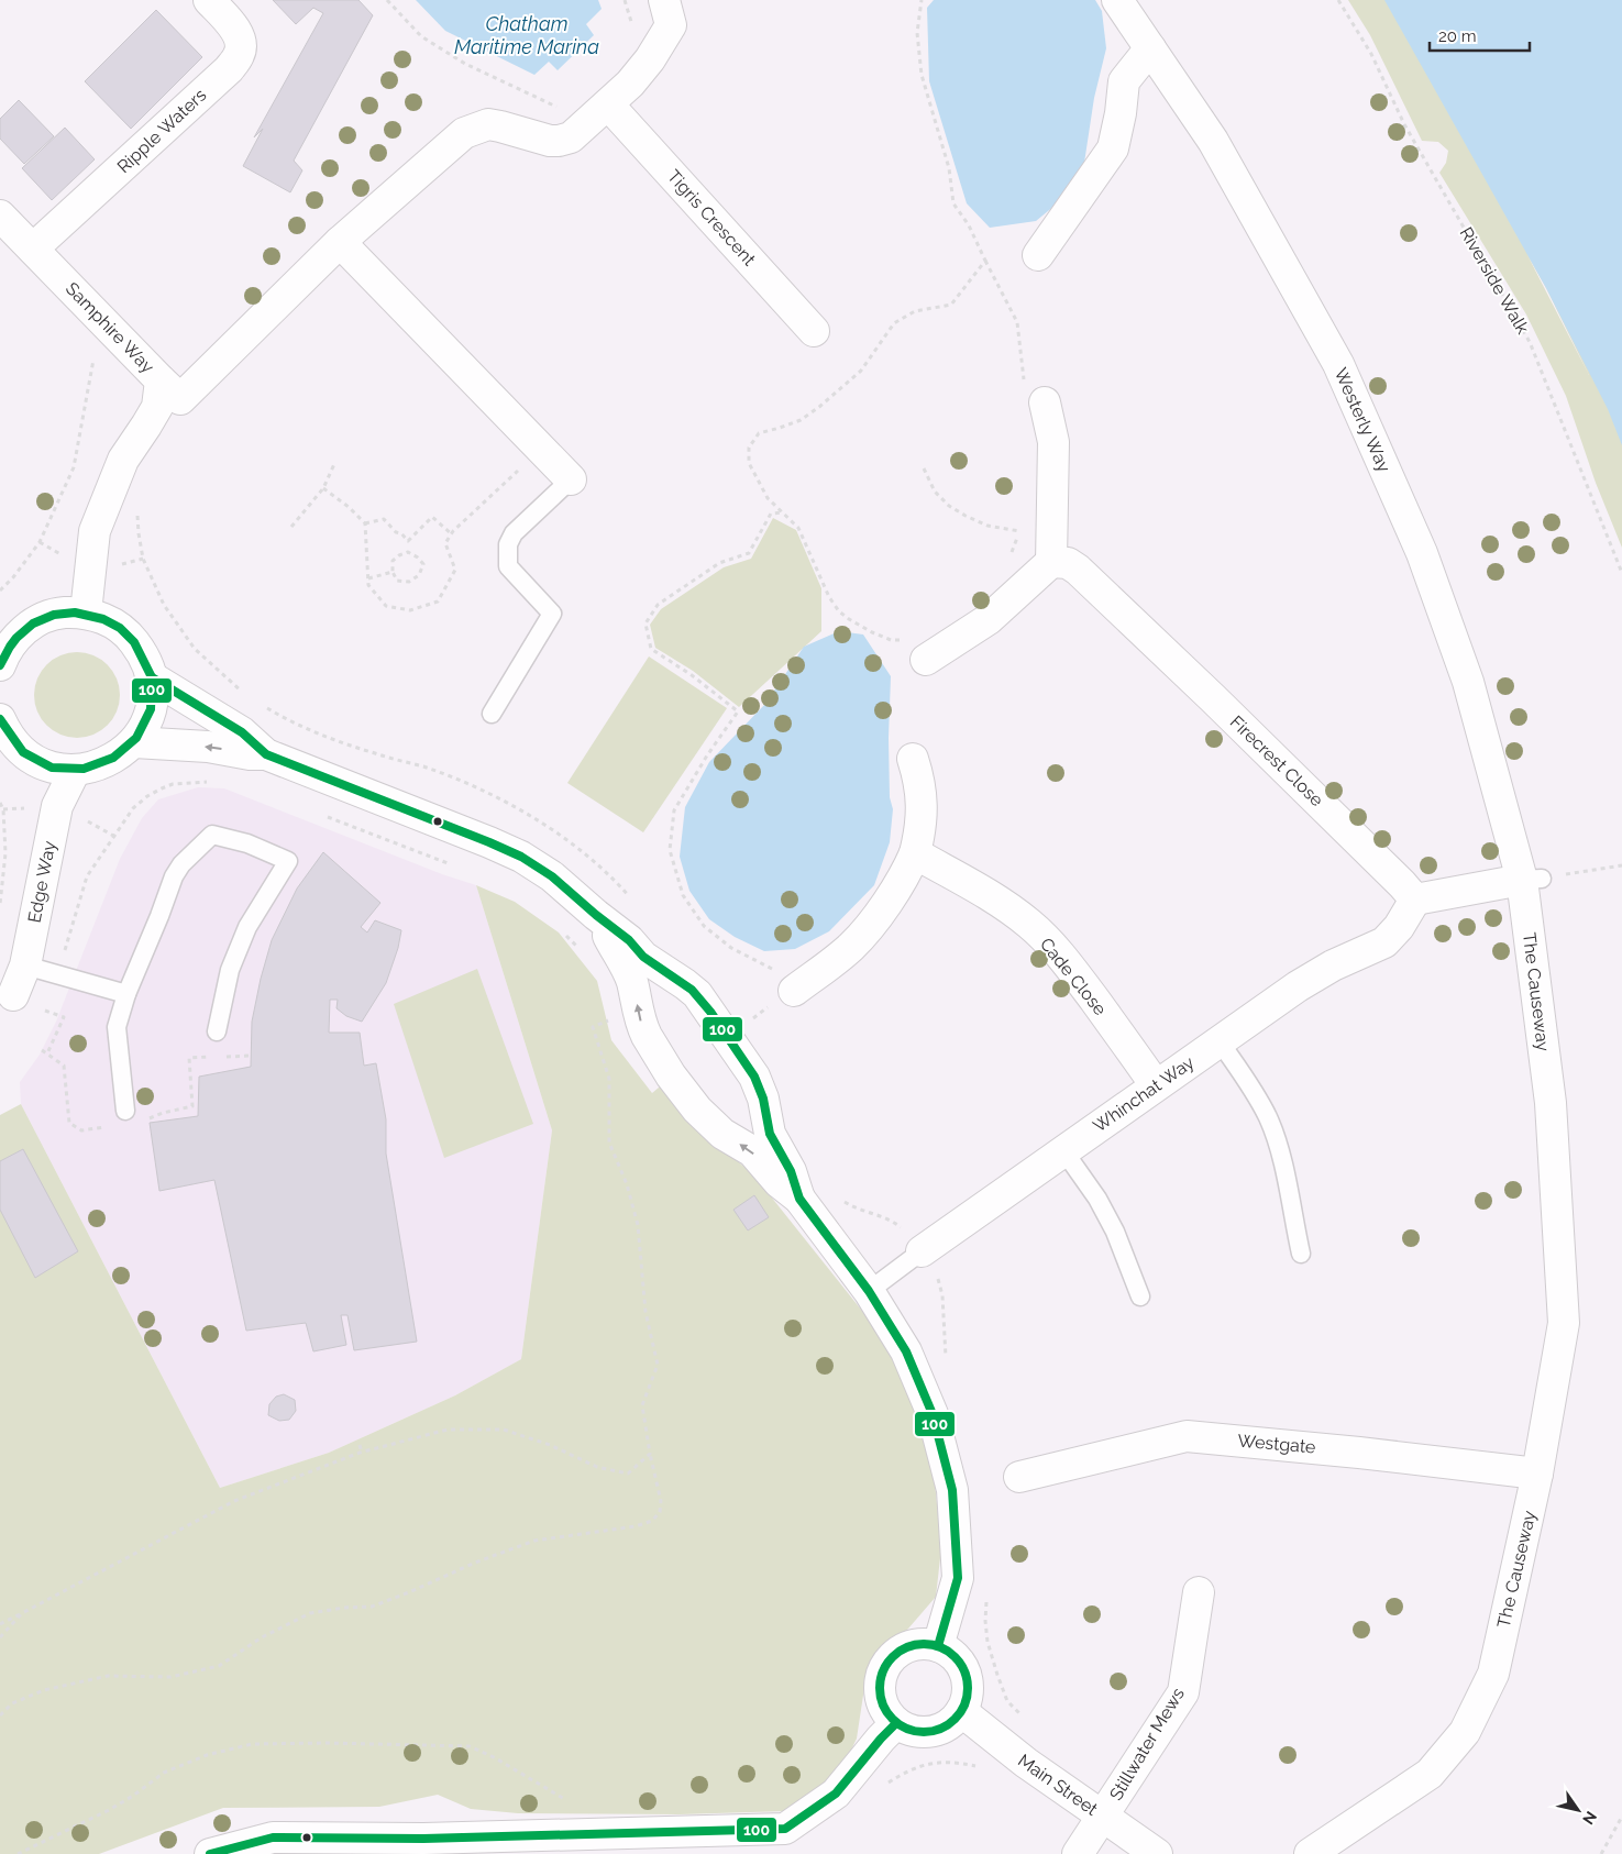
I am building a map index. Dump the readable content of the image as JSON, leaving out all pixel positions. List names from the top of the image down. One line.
{"streets":{"street":["Ripple Waters","Tigris Crescent","Samphire Way","Westerly Way","Firecrest Close","Edge Way","Cade Close","The Causeway","Whinchat Way","Westgate","Stillwater Mews","Main Street"],"path":["Riverside Walk"]},"crossings":[["Ripple Waters","Samphire Way"],["Westerly Way","The Causeway"],["Firecrest Close","Whinchat Way"],["Cade Close","Whinchat Way"],["The Causeway","Westgate"],["Stillwater Mews","Main Street"]],"water":["Chatham Maritime Marina"],"lines":["transit line 100"],"scale_bar":"20 m","north":"bottom right"}
